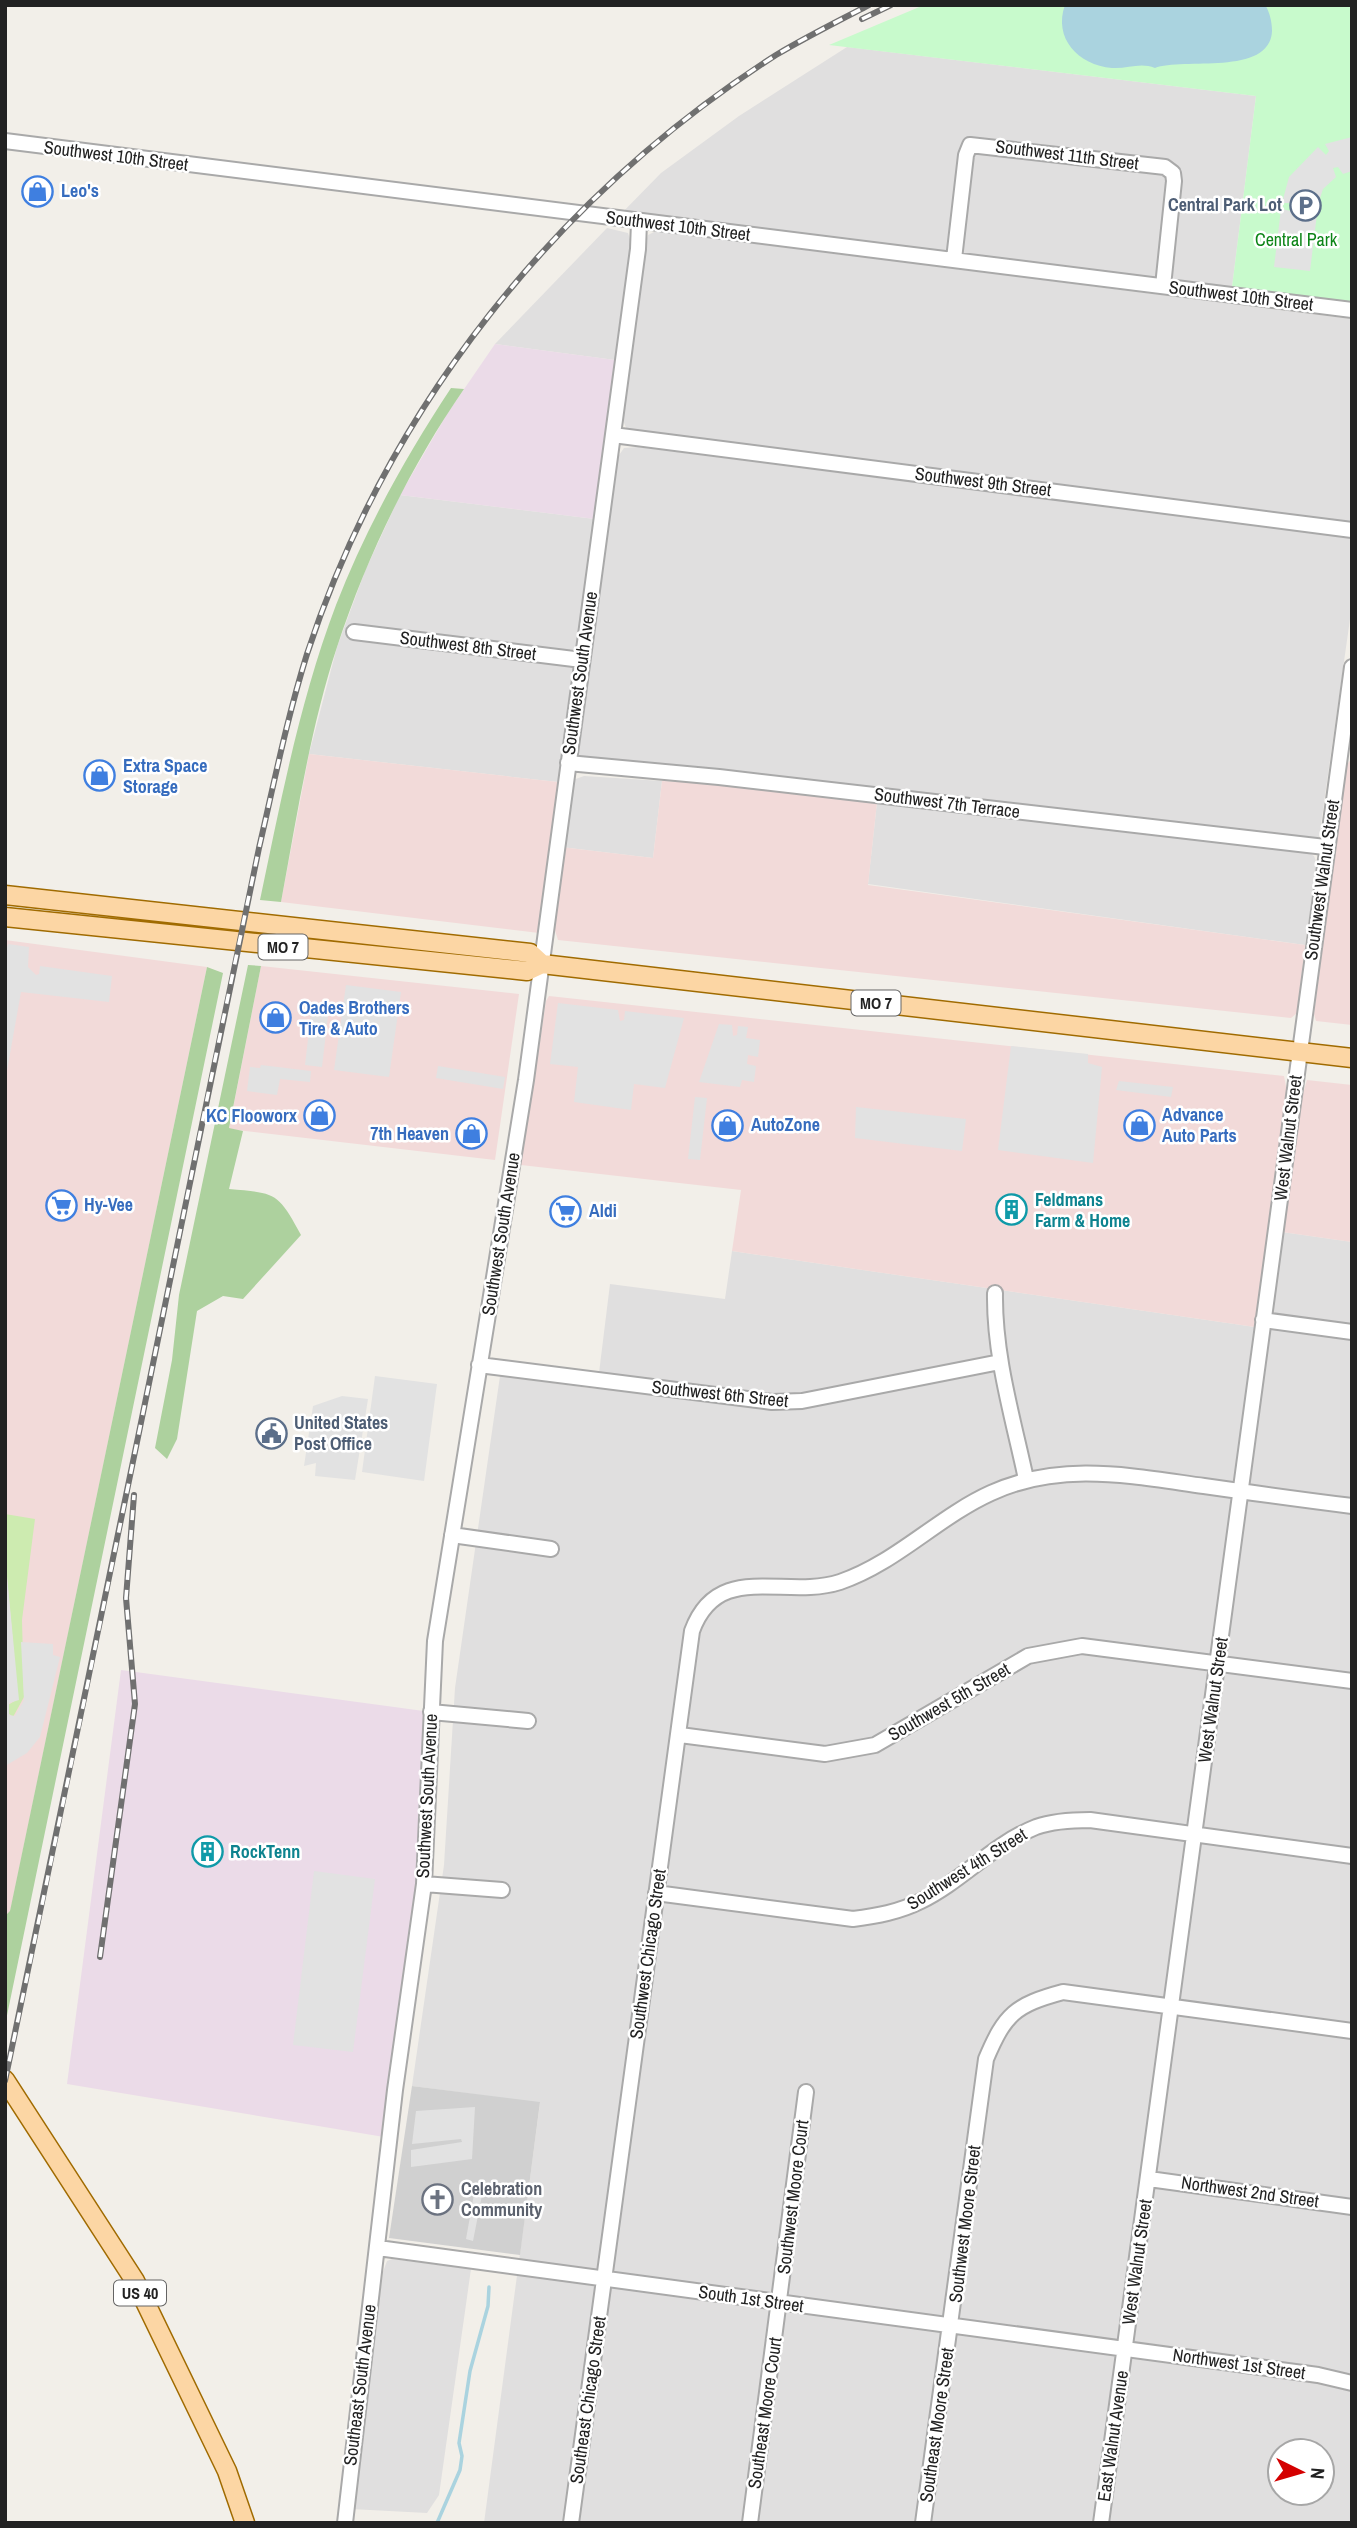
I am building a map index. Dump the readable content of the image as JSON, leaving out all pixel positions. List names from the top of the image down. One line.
{"streets":{"main road":["MO 7","US 40"],"street":["Southwest 11th Street","Southwest 10th Street","Southwest 9th Street","Southwest 8th Street","Southwest South Avenue","Southwest 7th Terrace","Southwest Walnut Street","West Walnut Street","Southwest 6th Street","Southwest 5th Street","Southwest 4th Street","Southwest Chicago Street","Northwest 2nd Street","Southwest Moore Court","Southwest Moore Street","South 1st Street","Northwest 1st Street","Southeast South Avenue","Southeast Chicago Street","Southeast Moore Court","Southeast Moore Street","East Walnut Avenue"]},"crossings":[["Southwest 11th Street","Southwest 10th Street"],["Southwest 10th Street","Southwest South Avenue"],["Southwest 9th Street","Southwest South Avenue"],["Southwest 8th Street","Southwest South Avenue"],["Southwest South Avenue","Southwest 7th Terrace"],["Southwest South Avenue","MO 7"],["Southwest South Avenue","Southwest 6th Street"],["Southwest South Avenue","South 1st Street"],["Southwest South Avenue","Southeast South Avenue"],["Southwest 7th Terrace","Southwest Walnut Street"],["Southwest Walnut Street","MO 7"],["Southwest Walnut Street","West Walnut Street"],["MO 7","West Walnut Street"],["West Walnut Street","Southwest 5th Street"],["West Walnut Street","Southwest 4th Street"],["West Walnut Street","Northwest 2nd Street"],["West Walnut Street","Southwest Moore Street"],["West Walnut Street","South 1st Street"],["West Walnut Street","Northwest 1st Street"],["West Walnut Street","East Walnut Avenue"],["Southwest 5th Street","Southwest Chicago Street"],["Southwest 4th Street","Southwest Chicago Street"],["Southwest Chicago Street","South 1st Street"],["Southwest Chicago Street","Southeast Chicago Street"],["Southwest Moore Court","South 1st Street"],["Southwest Moore Court","Southeast Moore Court"],["Southwest Moore Street","South 1st Street"],["Southwest Moore Street","Southeast Moore Street"],["South 1st Street","Northwest 1st Street"],["South 1st Street","Southeast South Avenue"],["South 1st Street","Southeast Chicago Street"],["South 1st Street","Southeast Moore Court"],["South 1st Street","Southeast Moore Street"],["South 1st Street","East Walnut Avenue"],["Northwest 1st Street","East Walnut Avenue"]],"parks":["Central Park"],"places":{"shop":["Leo's","Extra Space Storage","Oades Brothers Tire & Auto","KC Flooworx","AutoZone","Advance Auto Parts","7th Heaven"],"parking":["Central Park Lot"],"supermarket":["Hy-Vee","Aldi"],"building":["Feldmans Farm & Home","RockTenn"],"public building":["United States Post Office"],"church":["Celebration Community"]},"north":"right"}
